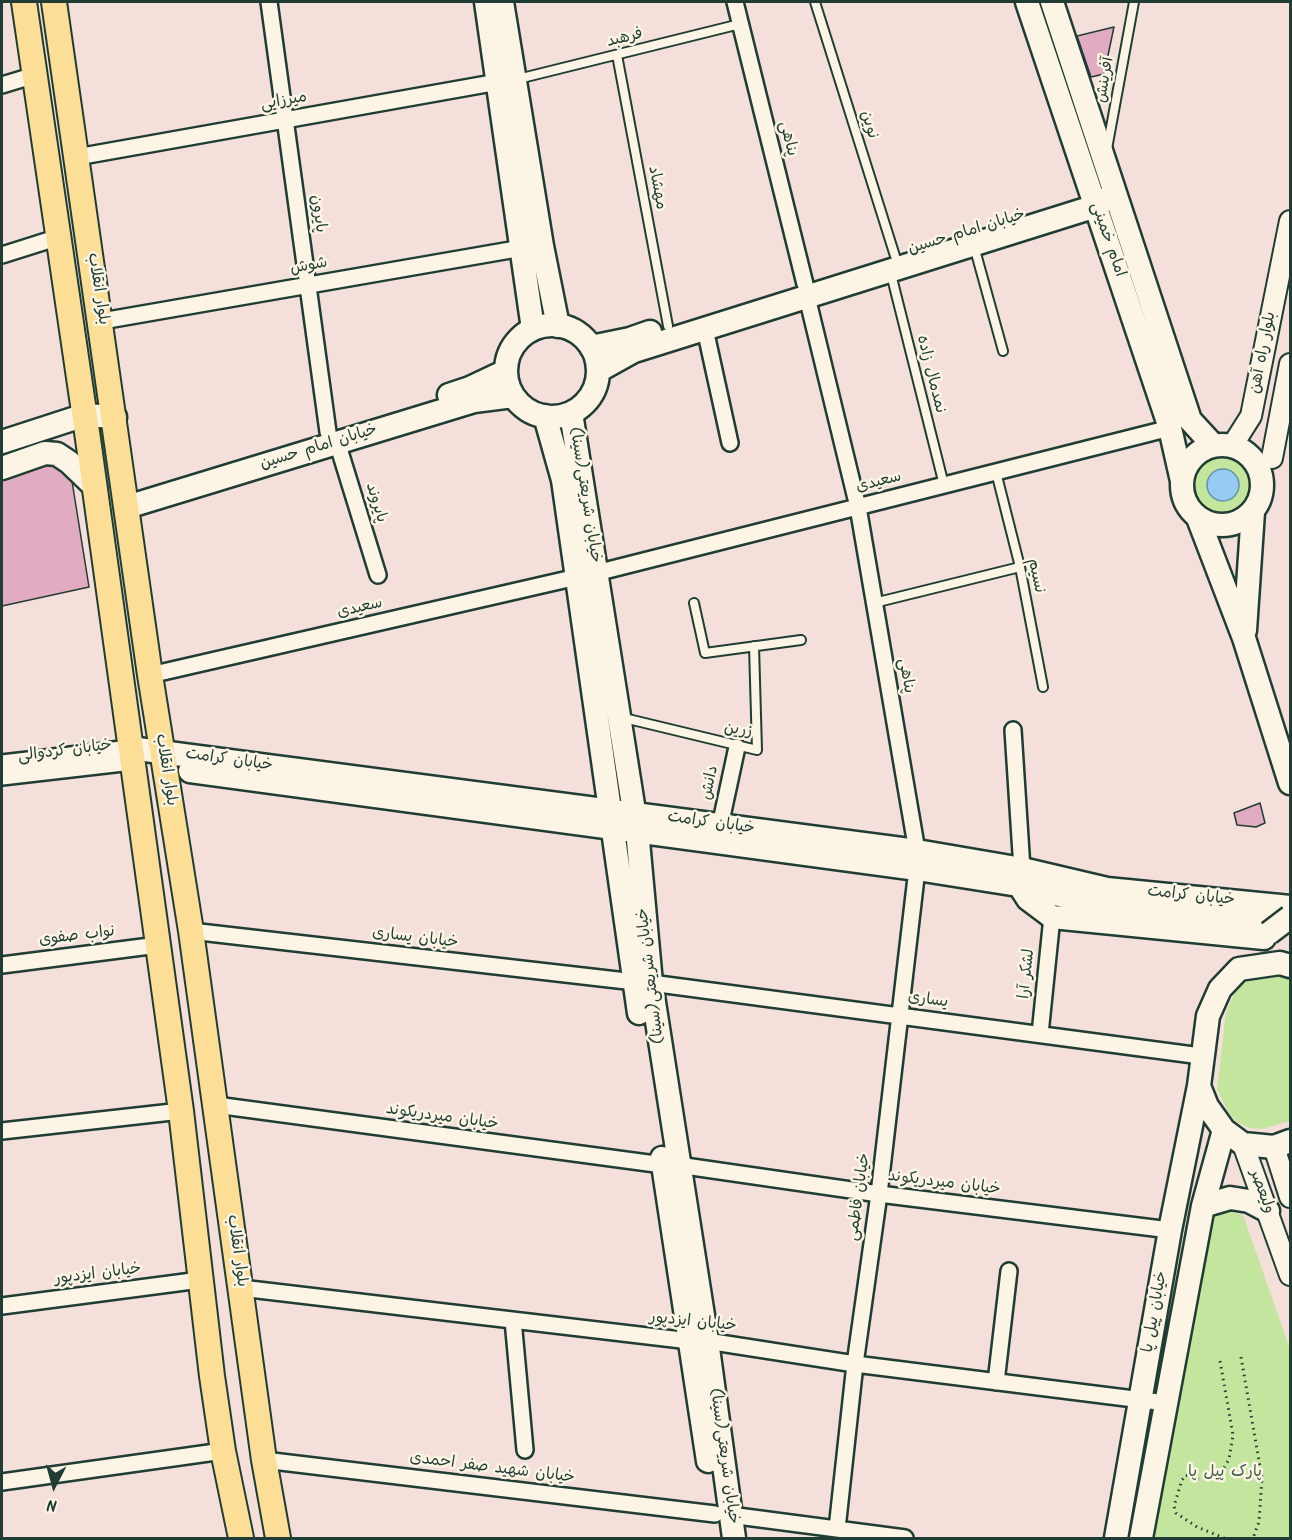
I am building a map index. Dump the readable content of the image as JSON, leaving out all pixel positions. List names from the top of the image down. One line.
{"streets":{"main road":["خیابان امام حسین","امام خمینی","بلوار انقلاب","خیابان شریعتی(سینا)","خیابان کرامت","خیابان پیل پا"],"street":["میرزایی","پناهی","پایرون","شوش","بلوار راه آهن","سعیدی","پایروند","خیابان کردوالی","دانش","نواب صفوی","خیابان یساری","لشکر آرا","یساری","خیابان میردریکوند","ولیعصر","خیابان فاطمی","خیابان ایزدپور","خیابان شهید صفر احمدی"],"lane":["فرهبد","آفرینش","نوین","مهشاد","نمدمال زاده","نسیم","زرین"]},"crossings":[["فرهبد","میرزایی"],["فرهبد","پناهی"],["فرهبد","مهشاد"],["آفرینش","امام خمینی"],["میرزایی","پایرون"],["میرزایی","بلوار انقلاب"],["نوین","خیابان امام حسین"],["نوین","نمدمال زاده"],["پناهی","خیابان امام حسین"],["پناهی","سعیدی"],["پناهی","خیابان کرامت"],["پناهی","خیابان فاطمی"],["مهشاد","خیابان امام حسین"],["پایرون","خیابان امام حسین"],["پایرون","شوش"],["پایرون","پایروند"],["خیابان امام حسین","امام خمینی"],["خیابان امام حسین","بلوار انقلاب"],["خیابان امام حسین","نمدمال زاده"],["خیابان امام حسین","خیابان شریعتی(سینا)"],["خیابان امام حسین","پایروند"],["امام خمینی","بلوار راه آهن"],["امام خمینی","سعیدی"],["شوش","بلوار انقلاب"],["بلوار انقلاب","سعیدی"],["بلوار انقلاب","خیابان کردوالی"],["بلوار انقلاب","خیابان کرامت"],["بلوار انقلاب","نواب صفوی"],["بلوار انقلاب","خیابان یساری"],["بلوار انقلاب","خیابان میردریکوند"],["بلوار انقلاب","خیابان ایزدپور"],["بلوار انقلاب","خیابان شهید صفر احمدی"],["نمدمال زاده","سعیدی"],["سعیدی","خیابان شریعتی(سینا)"],["سعیدی","نسیم"],["خیابان شریعتی(سینا)","زرین"],["خیابان شریعتی(سینا)","خیابان کرامت"],["خیابان شریعتی(سینا)","خیابان یساری"],["خیابان شریعتی(سینا)","یساری"],["خیابان شریعتی(سینا)","خیابان میردریکوند"],["خیابان شریعتی(سینا)","خیابان ایزدپور"],["خیابان شریعتی(سینا)","خیابان شهید صفر احمدی"],["زرین","دانش"],["خیابان کردوالی","خیابان کرامت"],["خیابان کرامت","دانش"],["خیابان کرامت","خیابان فاطمی"],["خیابان یساری","یساری"],["لشکر آرا","یساری"],["یساری","خیابان فاطمی"],["یساری","خیابان پیل پا"],["خیابان میردریکوند","خیابان فاطمی"],["خیابان میردریکوند","خیابان پیل پا"],["خیابان فاطمی","خیابان ایزدپور"],["خیابان فاطمی","خیابان شهید صفر احمدی"],["خیابان ایزدپور","خیابان پیل پا"]],"parks":["پارک پیل پا"],"north":"bottom"}
